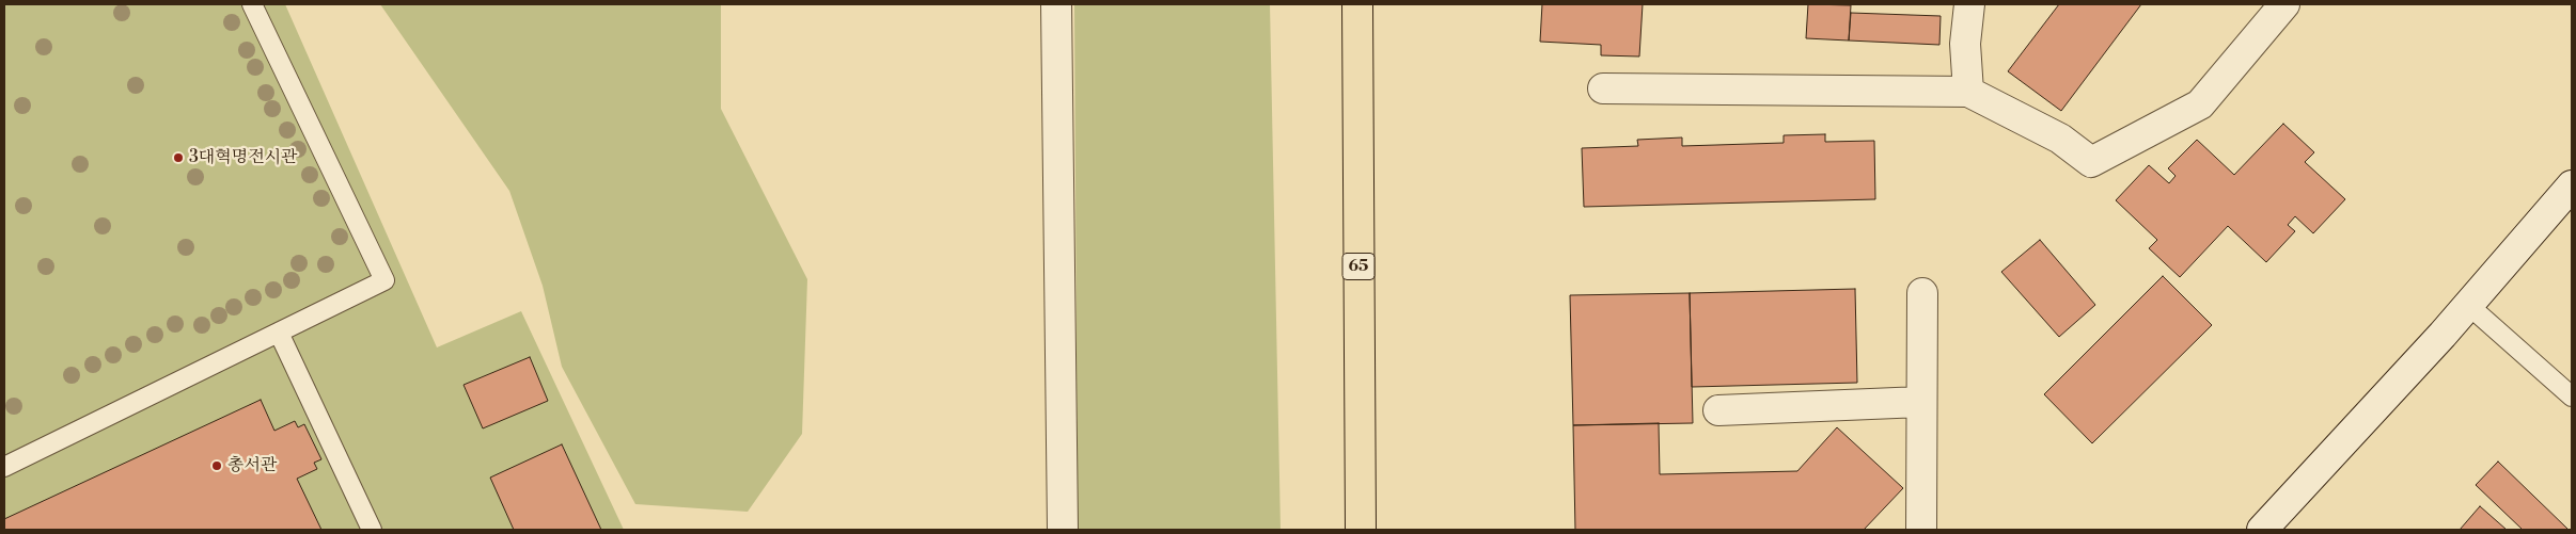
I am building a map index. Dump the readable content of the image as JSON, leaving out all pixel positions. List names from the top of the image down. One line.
{"streets":{"main road":["65"]},"places":["3대혁명전시관","총서관"]}
